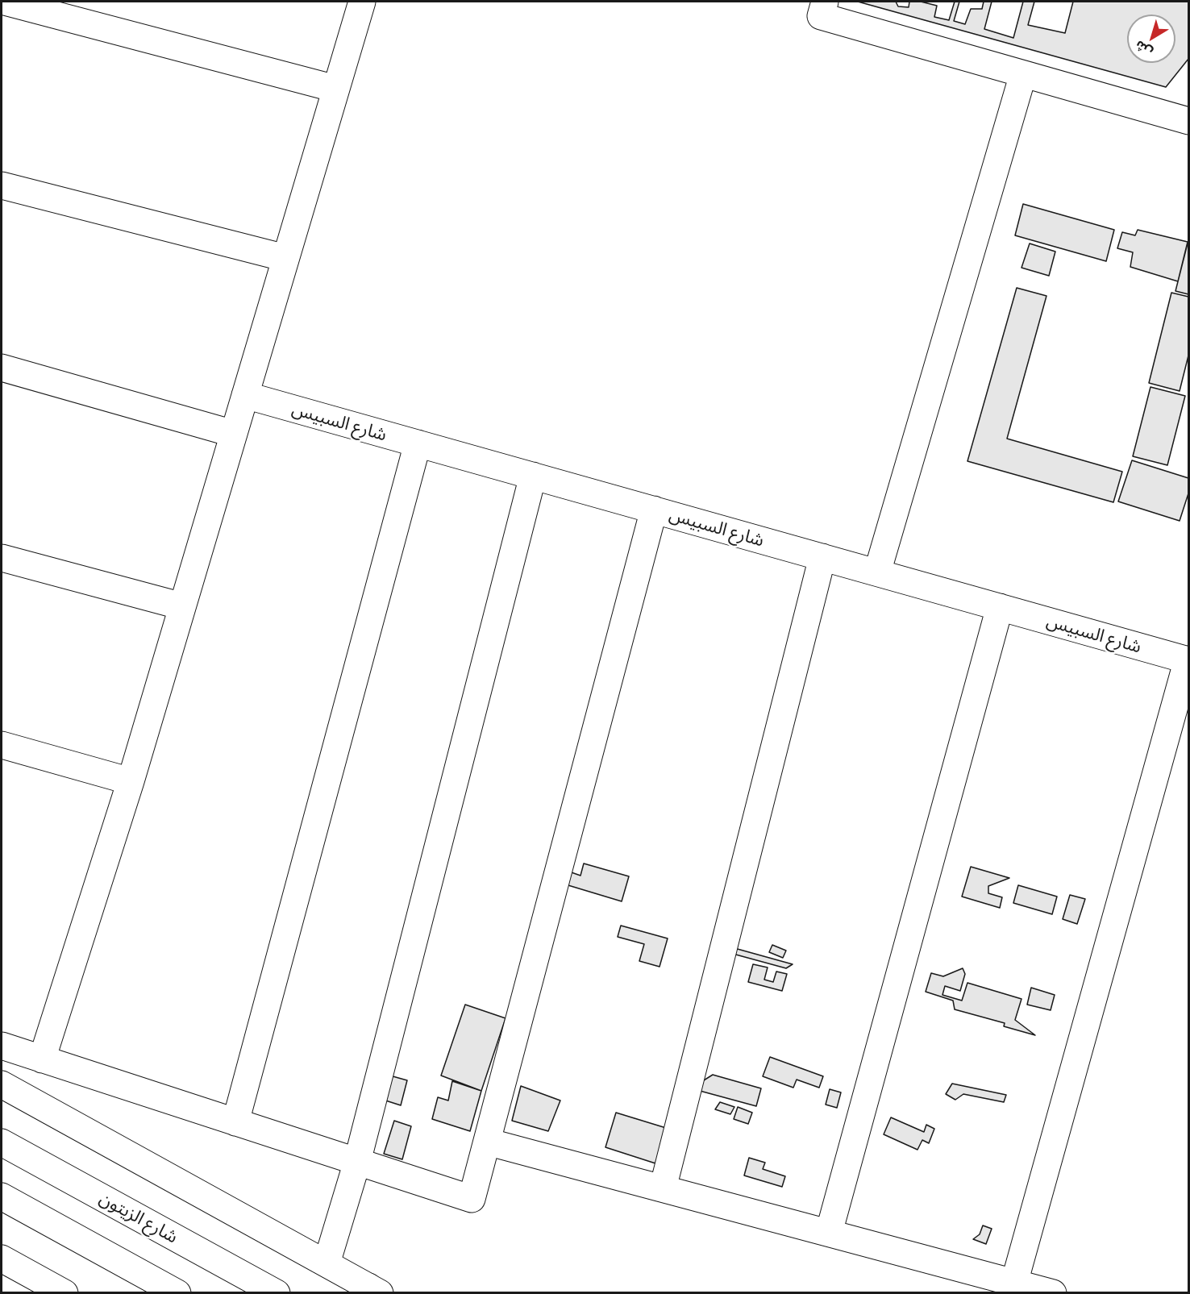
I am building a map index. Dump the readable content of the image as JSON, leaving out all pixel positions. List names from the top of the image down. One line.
{"streets":{"street":["شارع السبيس","شارع الزيتون"]},"north":"bottom left"}
